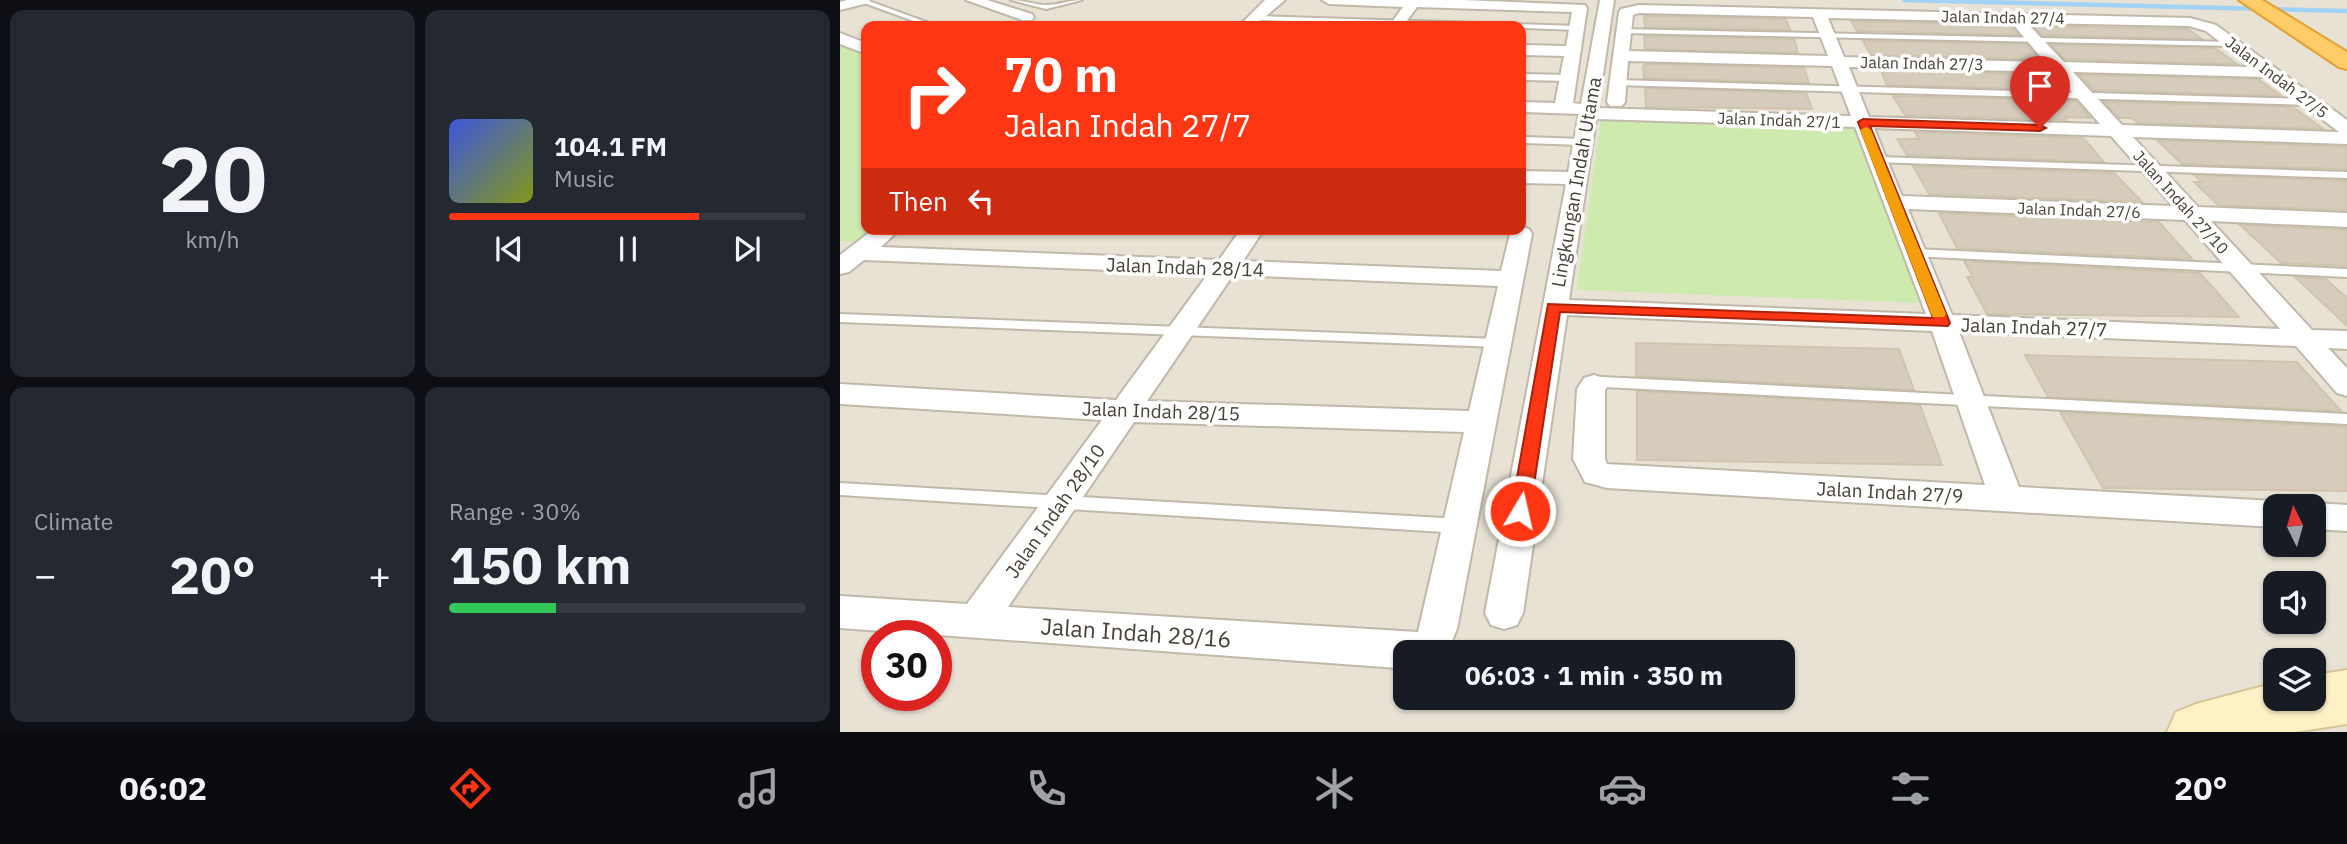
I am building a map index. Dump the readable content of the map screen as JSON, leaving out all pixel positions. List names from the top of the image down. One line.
{"streets":{"street":["Jalan Indah 27/4","Jalan Indah 27/3","Jalan Indah 27/5","Jalan Indah 27/1","Lingkungan Indah Utama","Jalan Indah 27/10","Jalan Indah 27/6","Jalan Indah 28/14","Jalan Indah 27/7","Jalan Indah 28/15","Jalan Indah 27/9","Jalan Indah 28/10","Jalan Indah 28/16"]},"crossings":[["Jalan Indah 27/4","Jalan Indah 27/5"],["Jalan Indah 27/4","Jalan Indah 27/10"],["Jalan Indah 27/3","Jalan Indah 27/5"],["Jalan Indah 27/3","Jalan Indah 27/10"],["Jalan Indah 27/1","Lingkungan Indah Utama"],["Jalan Indah 27/1","Jalan Indah 27/10"],["Lingkungan Indah Utama","Jalan Indah 27/7"],["Jalan Indah 27/10","Jalan Indah 27/6"],["Jalan Indah 27/10","Jalan Indah 27/7"],["Jalan Indah 28/14","Jalan Indah 28/10"],["Jalan Indah 28/15","Jalan Indah 28/10"],["Jalan Indah 28/10","Jalan Indah 28/16"]],"north":"top","page":{"tile":[["20","km/h"],"Climate",["Range · 30%","150 km"]],"turn":["70 m","Jalan Indah 27/7"],"song":["104.1 FM","Music"],"then":"Then","heat":["−","20°","+"],"limit":"30","trip":"06:03 · 1 min · 350 m","tabs":["06:02","20°"]}}
